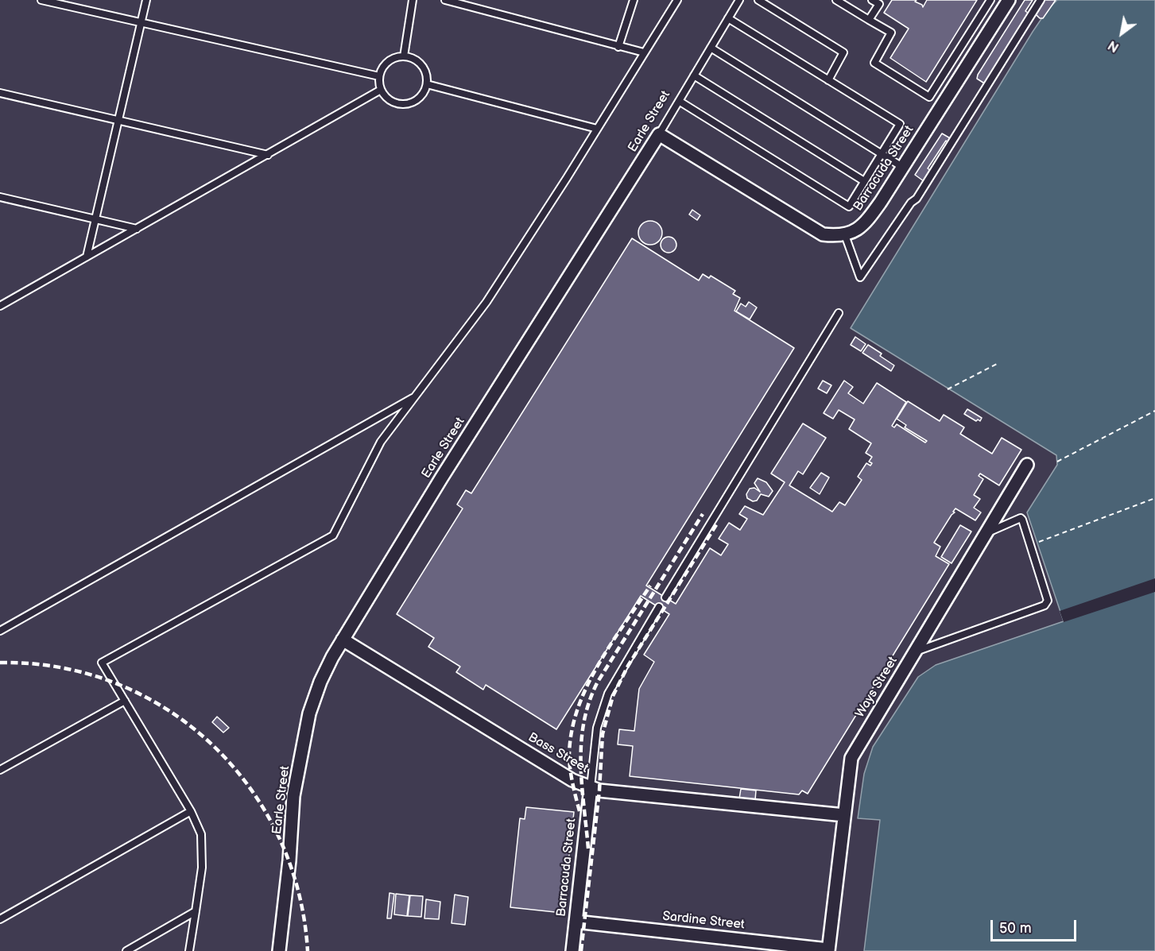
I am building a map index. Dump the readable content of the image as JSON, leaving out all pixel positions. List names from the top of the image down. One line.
{"streets":{"street":["Earle Street","Barracuda Street","Ways Street","Bass Street","Sardine Street"]},"crossings":[["Earle Street","Bass Street"],["Barracuda Street","Bass Street"],["Barracuda Street","Sardine Street"],["Ways Street","Bass Street"],["Ways Street","Sardine Street"]],"scale_bar":"50 m","north":"bottom left"}
